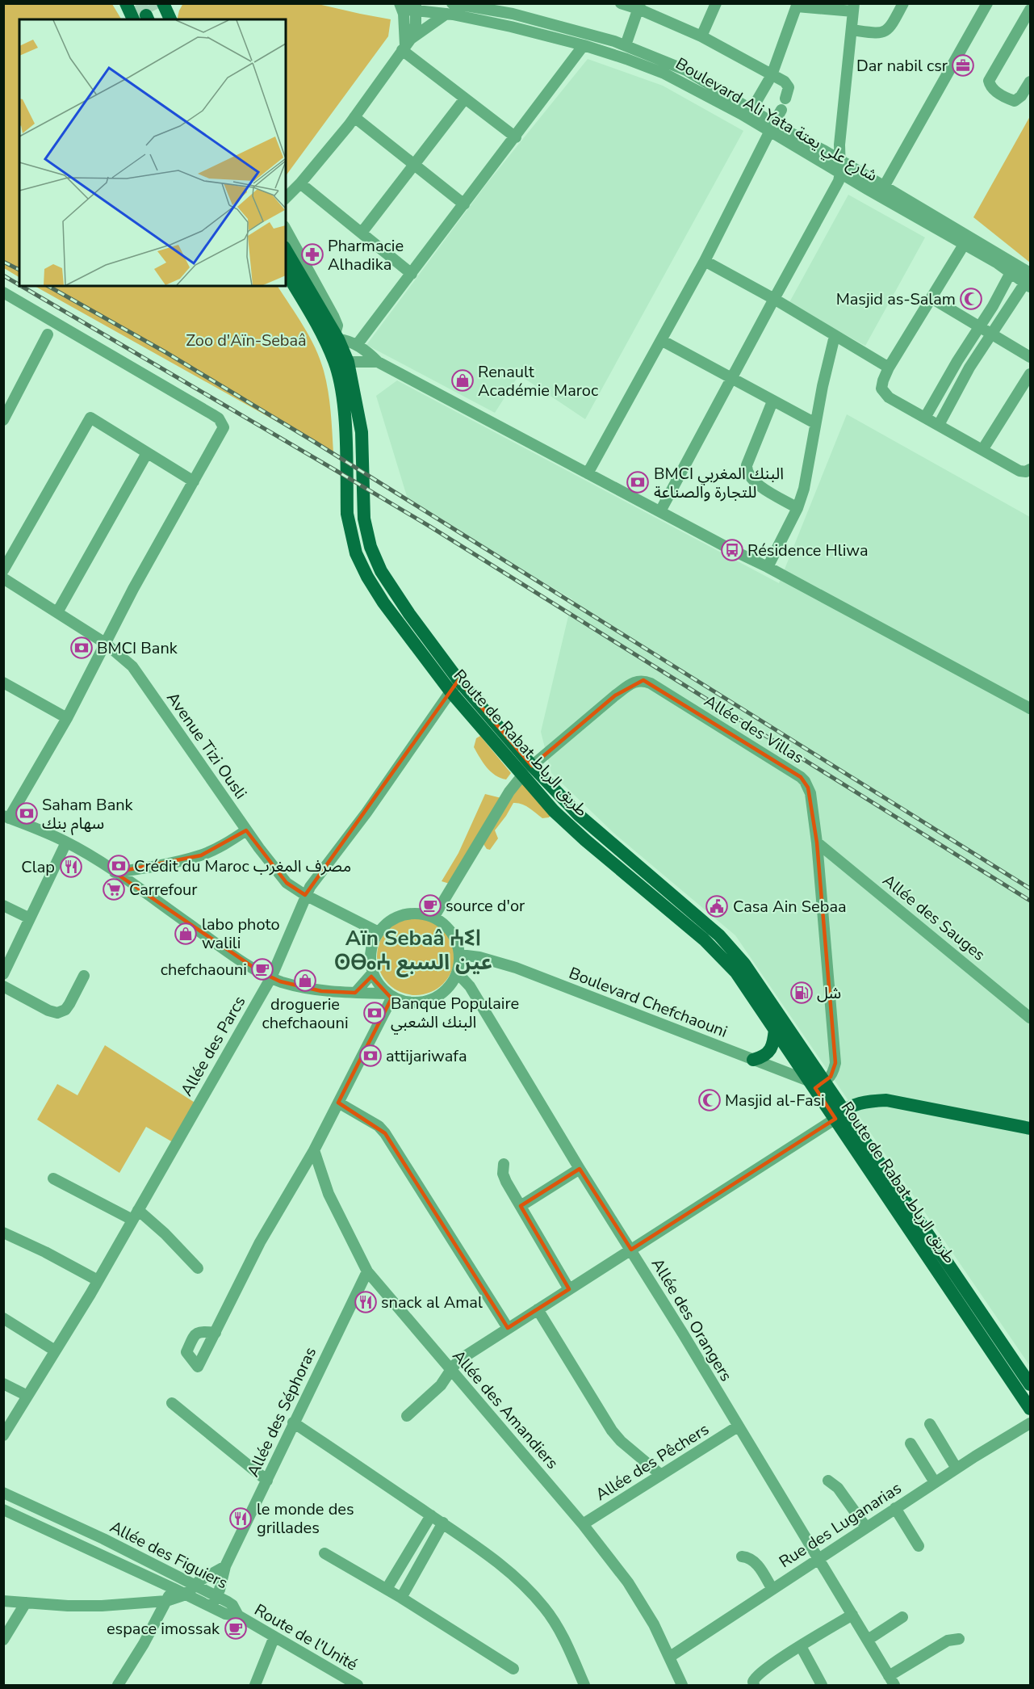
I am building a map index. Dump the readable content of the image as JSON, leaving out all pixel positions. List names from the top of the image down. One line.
{"streets":{"main road":["Route de Rabat طريق الرباط"],"street":["Boulevard Ali Yata شارع علي يعتة","Allée des Villas","Avenue Tizi Ousli","Allée des Sauges","Boulevard Chefchaouni","Allée des Parcs","Allée des Orangers","Allée des Amandiers","Allée des Séphoras","Allée des Pêchers","Rue des Luganarias","Allée des Figuiers","Route de l'Unité"]},"crossings":[["Allée des Villas","Route de Rabat طريق الرباط"],["Allée des Villas","Allée des Sauges"],["Allée des Villas","Boulevard Chefchaouni"],["Route de Rabat طريق الرباط","Boulevard Chefchaouni"],["Route de Rabat طريق الرباط","Allée des Parcs"],["Avenue Tizi Ousli","Boulevard Chefchaouni"],["Avenue Tizi Ousli","Allée des Parcs"],["Avenue Tizi Ousli","Allée des Orangers"],["Boulevard Chefchaouni","Allée des Orangers"],["Allée des Orangers","Allée des Pêchers"],["Allée des Orangers","Rue des Luganarias"],["Allée des Amandiers","Allée des Séphoras"],["Allée des Amandiers","Allée des Pêchers"],["Allée des Amandiers","Rue des Luganarias"],["Allée des Séphoras","Allée des Figuiers"],["Allée des Figuiers","Route de l'Unité"]],"districts":["Aïn Sebaâ ⵄⵉⵏ ⵙⴱⴰⵄ عين السبع"],"parks":["Zoo d'Aïn-Sebaâ"],"places":{"office":["Dar nabil csr"],"pharmacy":["Pharmacie Alhadika"],"mosque":["Masjid as-Salam","Masjid al-Fasi"],"shop":["Renault Académie Maroc","labo photo walili","droguerie chefchaouni"],"bank":["BMCI البنك المغربي للتجارة والصناعة","BMCI Bank","Saham Bank سهام بنك","Crédit du Maroc مصرف المغرب","Banque Populaire البنك الشعبي","attijariwafa"],"bus stop":["Résidence Hliwa"],"restaurant":["Clap","snack al Amal","le monde des grillades"],"supermarket":["Carrefour"],"cafe":["source d'or","chefchaouni","espace imossak"],"public building":["Casa Ain Sebaa"],"fuel station":["شل"]}}
